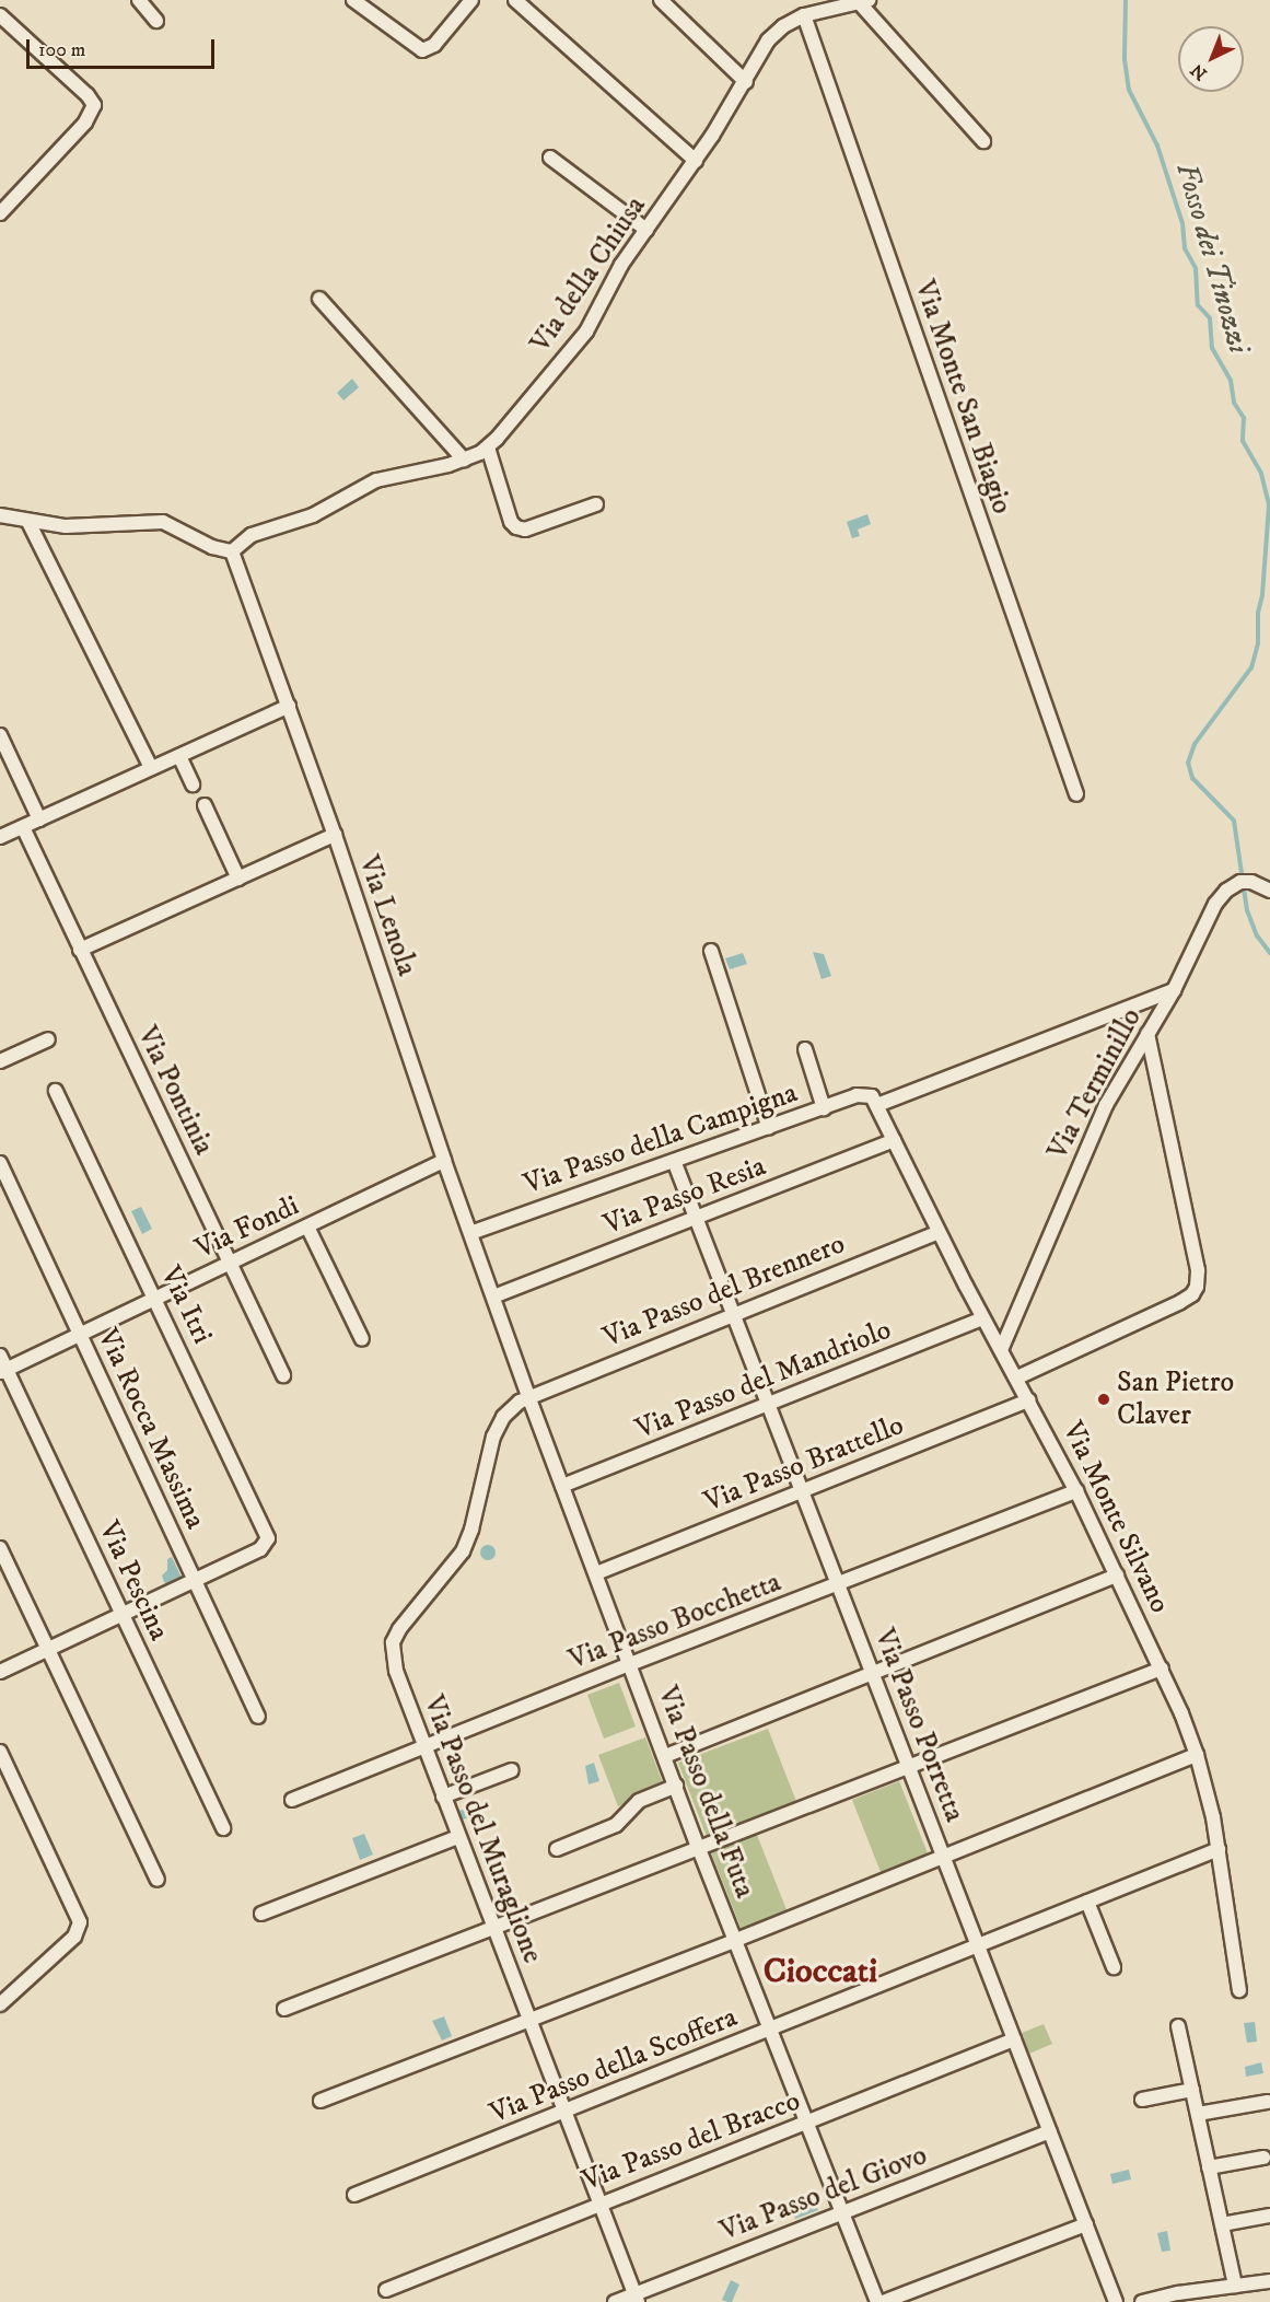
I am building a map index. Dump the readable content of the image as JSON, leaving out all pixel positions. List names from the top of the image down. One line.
{"streets":{"street":["Via della Chiusa","Via Monte San Biagio","Via Lenola","Via Terminillo","Via Pontinia","Via Passo della Campigna","Via Passo Resia","Via Fondi","Via Passo del Brennero","Via Itri","Via Passo del Mandriolo","Via Rocca Massima","Via Passo Brattello","Via Monte Silvano","Via Pescina","Via Passo Bocchetta","Via Passo Porretta","Via Passo della Futa","Via Passo del Muraglione","Via Passo della Scoffera","Via Passo del Bracco","Via Passo del Giovo"]},"crossings":[["Via della Chiusa","Via Monte San Biagio"],["Via della Chiusa","Via Lenola"],["Via Lenola","Via Passo della Campigna"],["Via Lenola","Via Passo Resia"],["Via Lenola","Via Fondi"],["Via Lenola","Via Passo della Futa"],["Via Terminillo","Via Passo della Campigna"],["Via Terminillo","Via Monte Silvano"],["Via Pontinia","Via Fondi"],["Via Passo della Campigna","Via Monte Silvano"],["Via Passo Resia","Via Monte Silvano"],["Via Passo Resia","Via Passo Porretta"],["Via Passo Resia","Via Passo della Futa"],["Via Fondi","Via Itri"],["Via Fondi","Via Rocca Massima"],["Via Fondi","Via Pescina"],["Via Passo del Brennero","Via Monte Silvano"],["Via Passo del Brennero","Via Passo Porretta"],["Via Passo del Brennero","Via Passo della Futa"],["Via Passo del Brennero","Via Passo del Muraglione"],["Via Itri","Via Rocca Massima"],["Via Passo del Mandriolo","Via Monte Silvano"],["Via Passo del Mandriolo","Via Passo Porretta"],["Via Passo del Mandriolo","Via Passo della Futa"],["Via Passo Brattello","Via Monte Silvano"],["Via Passo Brattello","Via Passo Porretta"],["Via Passo Brattello","Via Passo della Futa"],["Via Monte Silvano","Via Passo Bocchetta"],["Via Monte Silvano","Via Passo della Scoffera"],["Via Passo Bocchetta","Via Passo Porretta"],["Via Passo Bocchetta","Via Passo della Futa"],["Via Passo Bocchetta","Via Passo del Muraglione"],["Via Passo Porretta","Via Passo della Scoffera"],["Via Passo Porretta","Via Passo del Bracco"],["Via Passo Porretta","Via Passo del Giovo"],["Via Passo della Futa","Via Passo del Muraglione"],["Via Passo della Futa","Via Passo della Scoffera"],["Via Passo della Futa","Via Passo del Bracco"],["Via Passo della Futa","Via Passo del Giovo"],["Via Passo del Muraglione","Via Passo della Scoffera"],["Via Passo del Muraglione","Via Passo del Bracco"],["Via Passo del Muraglione","Via Passo del Giovo"]],"districts":["Cioccati"],"water":["Fosso dei Tinozzi"],"places":["San Pietro Claver"],"scale_bar":"100 m","north":"bottom left"}
